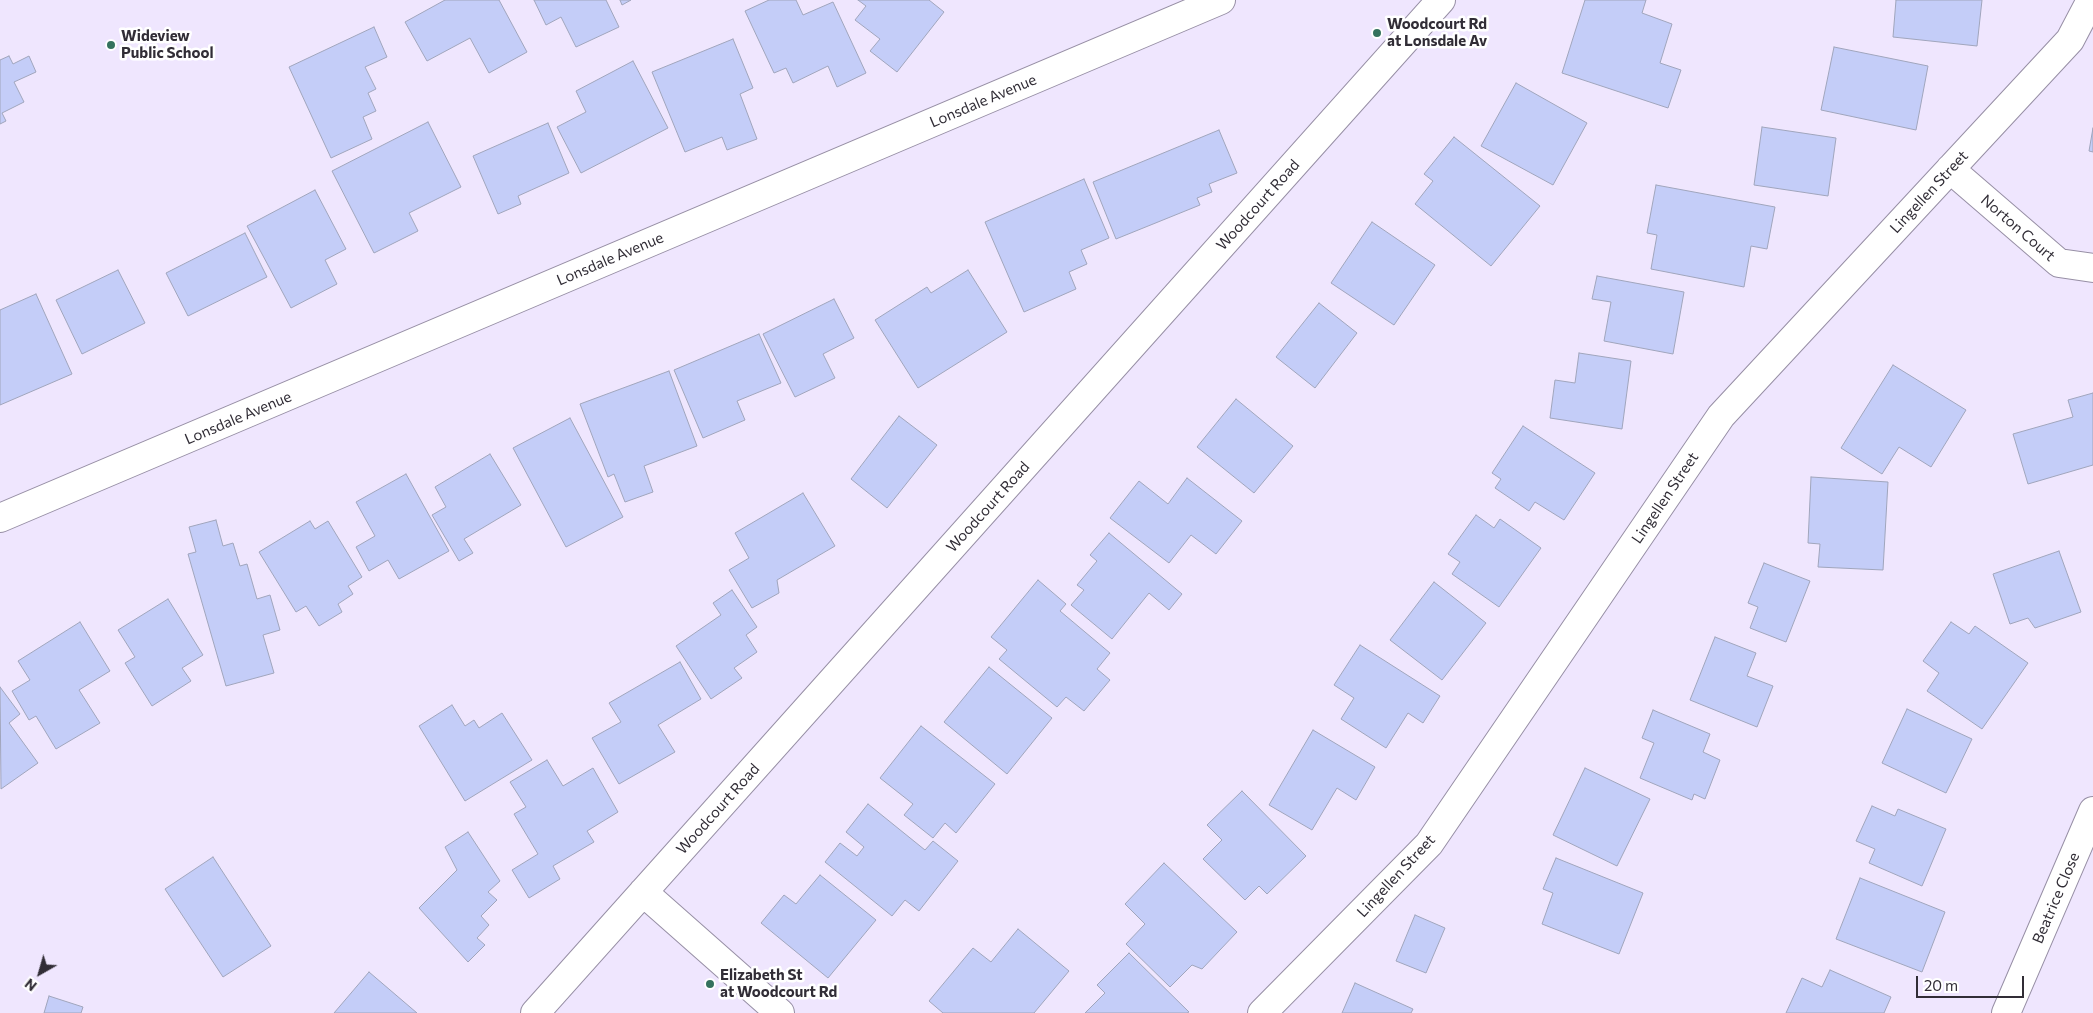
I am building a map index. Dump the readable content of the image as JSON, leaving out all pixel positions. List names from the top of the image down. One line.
{"streets":{"street":["Lonsdale Avenue","Lingellen Street","Woodcourt Road","Norton Court","Beatrice Close"]},"crossings":[["Lingellen Street","Norton Court"]],"places":["Woodcourt Rd at Lonsdale Av","Wideview Public School","Elizabeth St at Woodcourt Rd"],"scale_bar":"20 m","north":"bottom left"}
